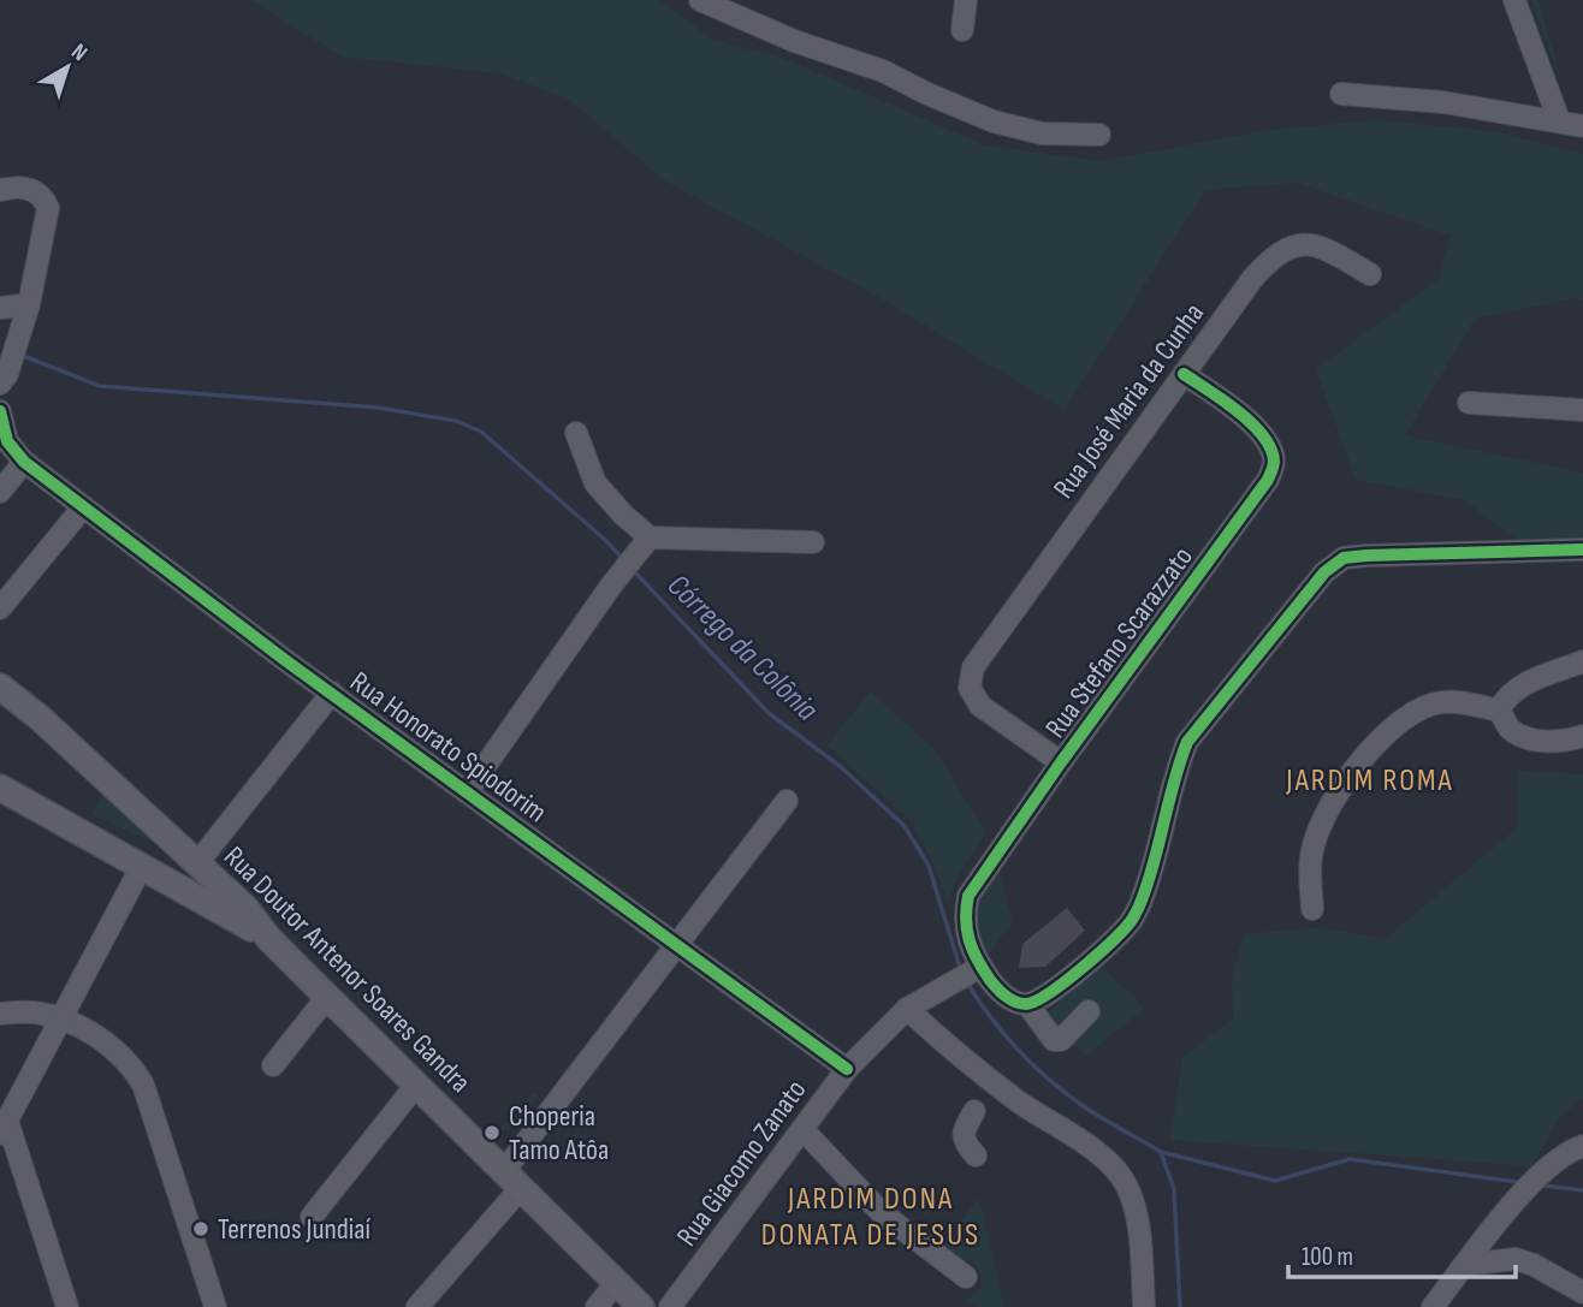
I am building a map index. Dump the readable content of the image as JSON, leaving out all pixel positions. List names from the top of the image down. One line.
{"streets":{"main road":["Rua Doutor Antenor Soares Gandra"],"street":["Rua José Maria da Cunha","Rua Stefano Scarazzato","Rua Honorato Spiodorim","Rua Giacomo Zanato"]},"crossings":[["Rua José Maria da Cunha","Rua Stefano Scarazzato"],["Rua Stefano Scarazzato","Rua Giacomo Zanato"],["Rua Honorato Spiodorim","Rua Giacomo Zanato"]],"districts":["JARDIM ROMA","JARDIM DONA DONATA DE JESUS"],"water":["Córrego da Colônia"],"places":["Choperia Tamo Atôa","Terrenos Jundiaí"],"scale_bar":"100 m","north":"top right"}
